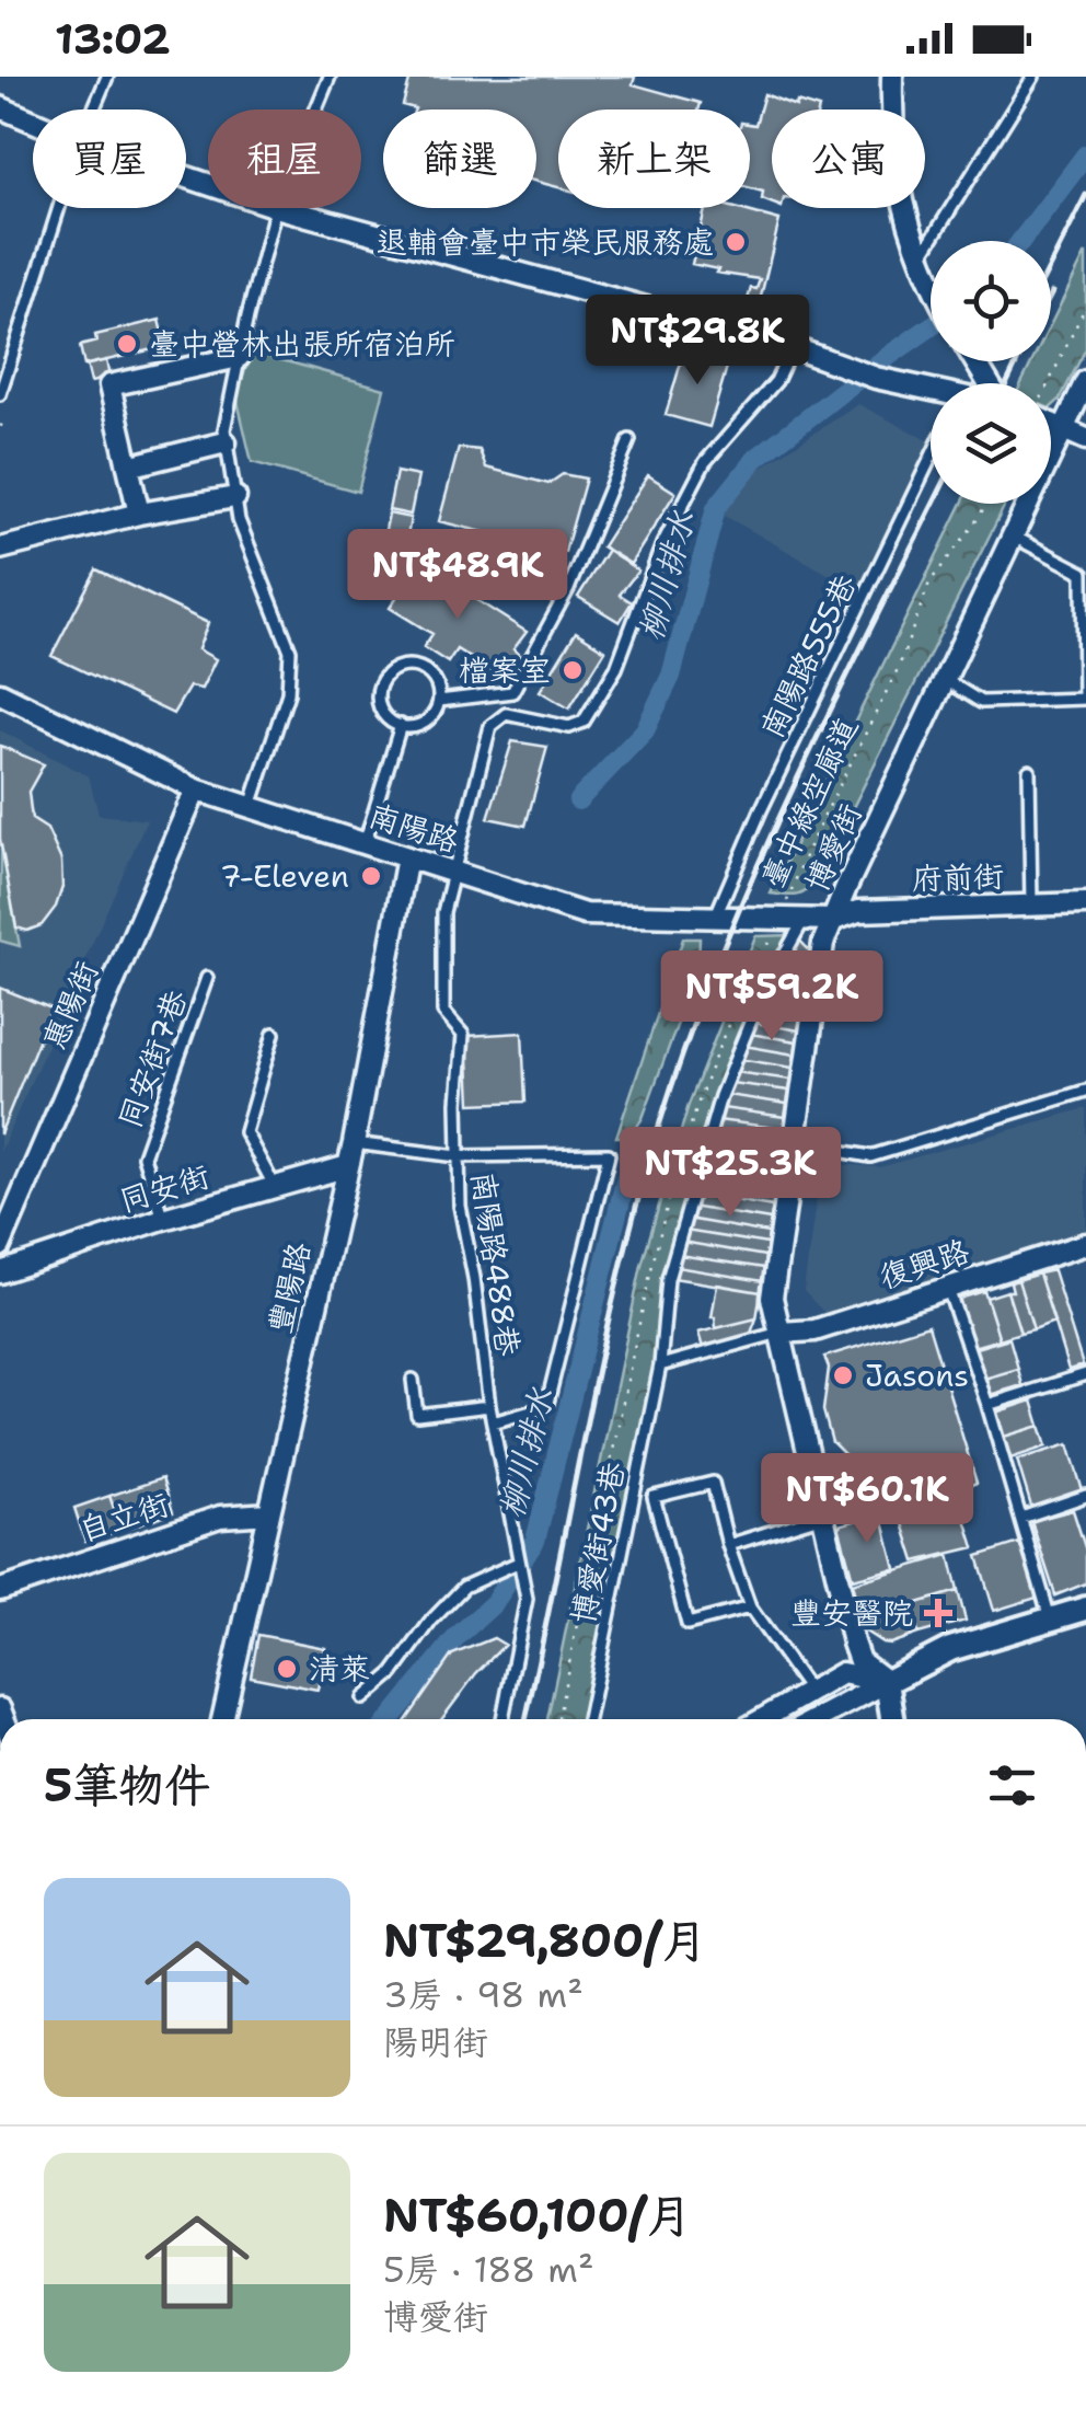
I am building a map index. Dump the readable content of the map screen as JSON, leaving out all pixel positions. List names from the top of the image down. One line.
{"streets":{"street":["南陽路","博愛街","府前街","惠陽街","同安街","復興路","豐陽路","自立街"],"lane":["南陽路555巷","同安街7巷","南陽路488巷","博愛街43巷"],"path":["臺中綠空廊道"]},"crossings":[["南陽路555巷","南陽路"],["臺中綠空廊道","南陽路"],["南陽路","博愛街"],["南陽路","府前街"],["南陽路","惠陽街"],["南陽路","南陽路488巷"],["南陽路","豐陽路"],["南陽路","博愛街43巷"],["博愛街","府前街"],["博愛街","復興路"],["同安街7巷","同安街"],["同安街","豐陽路"],["豐陽路","自立街"]],"water":["柳川排水"],"places":{"other":["退輔會臺中市榮民服務處","臺中營林出張所宿泊所","檔案室","7-Eleven","Jasons","清萊"],"health":["豐安醫院"]},"page":{"status":"13:02","chip":["買屋","租屋","篩選","新上架","公寓"],"price":["NT$29.8K","NT$48.9K","NT$59.2K","NT$25.3K","NT$60.1K"],"heading":"5筆物件","list":[{"name":"NT$29,800/月","note":"3房 · 98 m² · 陽明街"},{"name":"NT$60,100/月","note":"5房 · 188 m² · 博愛街"}]}}
